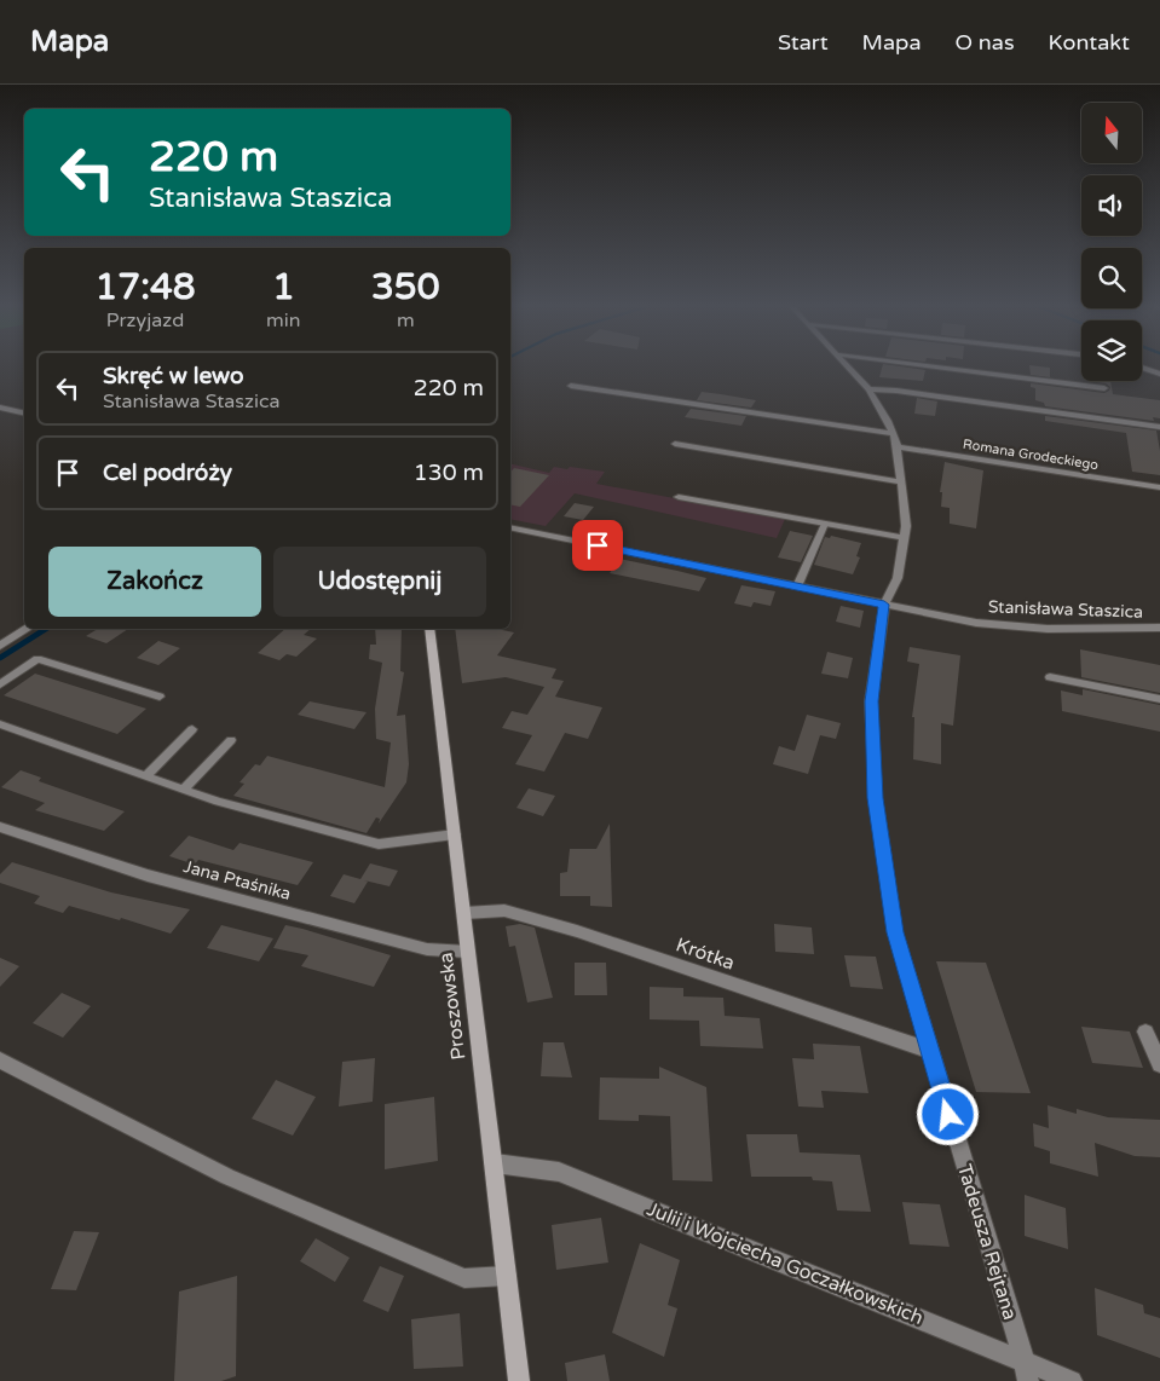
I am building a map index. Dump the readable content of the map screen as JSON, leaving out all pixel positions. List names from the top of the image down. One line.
{"streets":{"main road":["Proszowska"],"street":["Romana Grodeckiego","Stanisława Staszica","Jana Ptaśnika","Krótka","Tadeusza Rejtana","Julii i Wojciecha Goczałkowskich"]},"crossings":[["Stanisława Staszica","Tadeusza Rejtana"],["Jana Ptaśnika","Proszowska"],["Krótka","Proszowska"],["Krótka","Tadeusza Rejtana"],["Proszowska","Julii i Wojciecha Goczałkowskich"],["Tadeusza Rejtana","Julii i Wojciecha Goczałkowskich"]],"north":"top","page":{"header":"Mapa","nav":["Start","Mapa","O nas","Kontakt"],"turn":["220 m","Stanisława Staszica"],"eta":["17:48","Przyjazd","1","min","350","m"],"list":[{"name":"Skręć w lewo","note":"Stanisława Staszica","value":"220 m"},{"name":"Cel podróży","value":"130 m"}],"buttons":["Zakończ","Udostępnij"]}}
